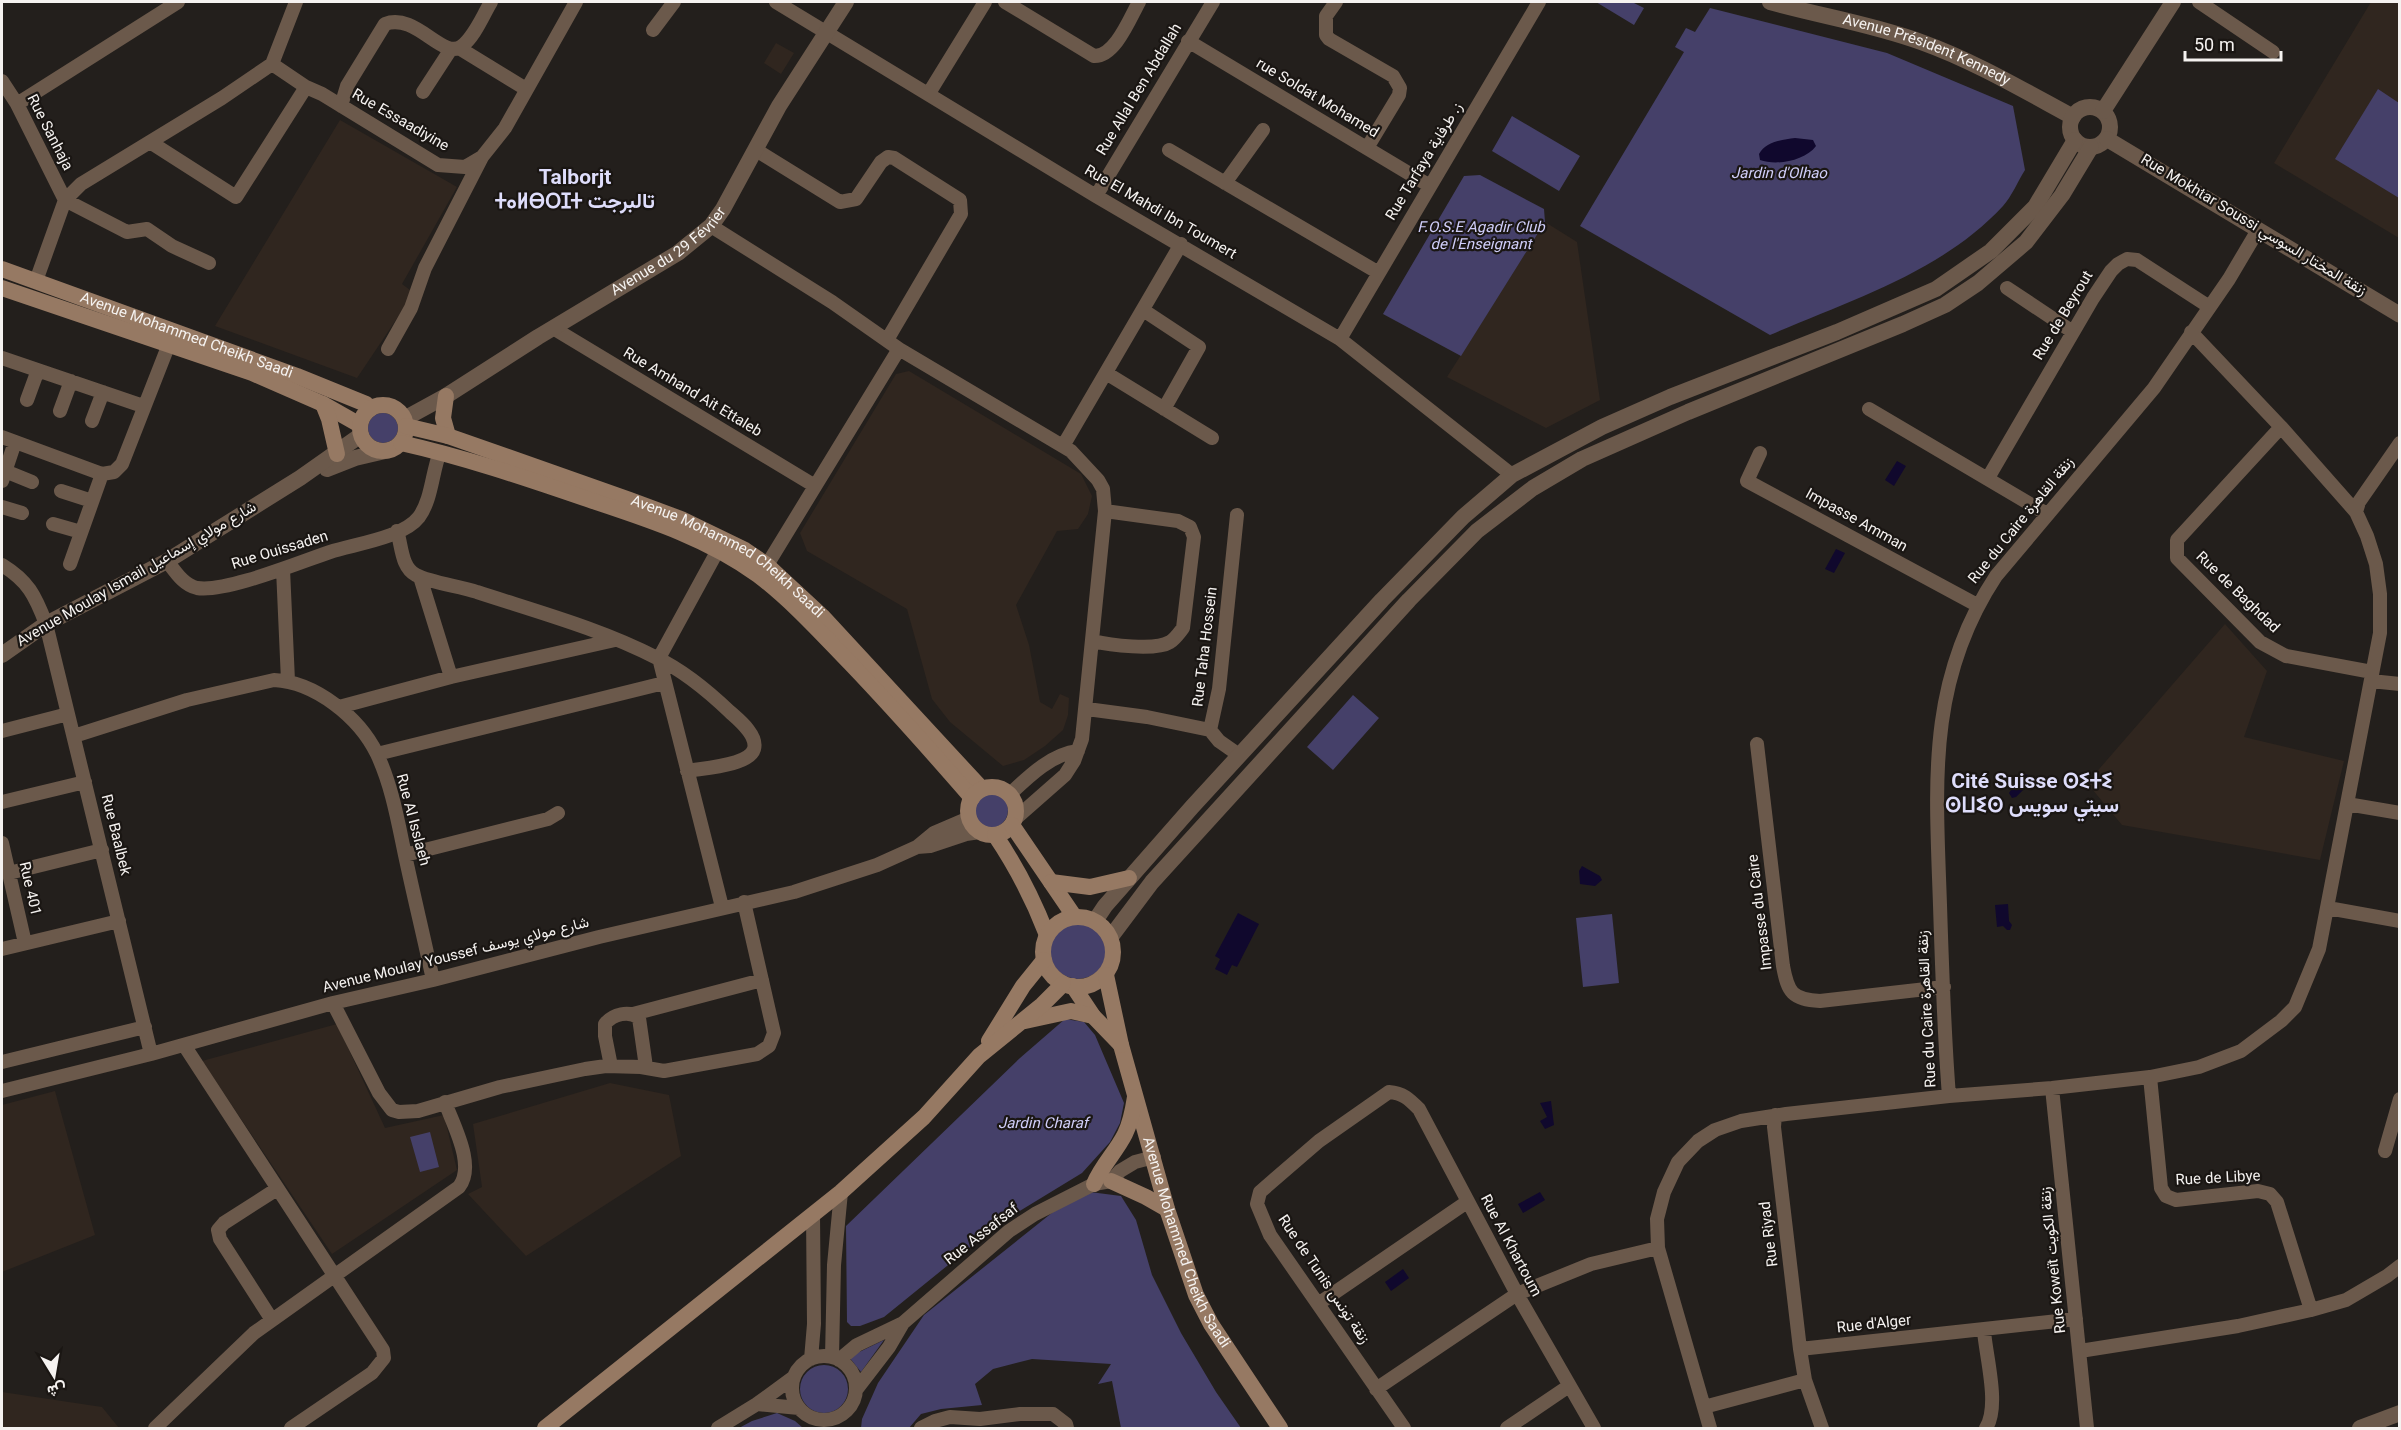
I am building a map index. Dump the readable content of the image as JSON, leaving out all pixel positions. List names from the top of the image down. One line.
{"streets":{"main road":["Avenue Mohammed Cheikh Saadi"],"street":["Avenue Président Kennedy","Rue Allal Ben Abdallah","rue Soldat Mohamed","Rue Essaadiyine","Rue Sanhaja","Rue Tarfaya ز. طرفاية","Rue El Mahdi Ibn Toumert","Rue Mokhtar Soussi زنقة المختار السوسي","Avenue du 29 Février","Rue de Beyrout","Rue Amhand Ait Ettaleb","Impasse Amman","Rue du Caire زنقة القاهرة","Rue Ouissaden","Avenue Moulay Ismail شارع مولاي إسماعيل","Rue de Baghdad","Rue Taha Hossein","Rue Al Isslaeh","Rue Baalbek","Rue 401","Impasse du Caire","Avenue Moulay Youssef شارع مولاي يوسف","Rue de Libye","Rue Riyad","Rue Assafsaf","Rue Al Khartoum","Rue Koweït زنقة الكويت","Rue de Tunis زنقة تونس","Rue d'Alger"]},"crossings":[["Avenue Président Kennedy","Rue Mokhtar Soussi زنقة المختار السوسي"],["Rue Allal Ben Abdallah","rue Soldat Mohamed"],["Rue Allal Ben Abdallah","Rue El Mahdi Ibn Toumert"],["rue Soldat Mohamed","Rue Tarfaya ز. طرفاية"],["Rue Tarfaya ز. طرفاية","Rue El Mahdi Ibn Toumert"],["Rue El Mahdi Ibn Toumert","Avenue du 29 Février"],["Rue Mokhtar Soussi زنقة المختار السوسي","Rue du Caire زنقة القاهرة"],["Avenue du 29 Février","Avenue Mohammed Cheikh Saadi"],["Avenue du 29 Février","Rue Amhand Ait Ettaleb"],["Avenue du 29 Février","Avenue Moulay Ismail شارع مولاي إسماعيل"],["Rue de Beyrout","Rue du Caire زنقة القاهرة"],["Avenue Mohammed Cheikh Saadi","Rue Ouissaden"],["Avenue Mohammed Cheikh Saadi","Avenue Moulay Ismail شارع مولاي إسماعيل"],["Avenue Mohammed Cheikh Saadi","Avenue Moulay Youssef شارع مولاي يوسف"],["Avenue Mohammed Cheikh Saadi","Rue Assafsaf"],["Impasse Amman","Rue du Caire زنقة القاهرة"],["Rue du Caire زنقة القاهرة","Impasse du Caire"],["Rue Ouissaden","Avenue Moulay Ismail شارع مولاي إسماعيل"],["Avenue Moulay Ismail شارع مولاي إسماعيل","Rue Baalbek"],["Rue Al Isslaeh","Rue Baalbek"],["Rue Al Isslaeh","Avenue Moulay Youssef شارع مولاي يوسف"],["Rue Baalbek","Avenue Moulay Youssef شارع مولاي يوسف"],["Rue Riyad","Rue d'Alger"],["Rue Al Khartoum","Rue de Tunis زنقة تونس"],["Rue Koweït زنقة الكويت","Rue d'Alger"]],"districts":["Talborjt ⵜⴰⵍⴱⵔⵊⵜ تالبرجت","Cité Suisse ⵙⵉⵜⵉ ⵙⵡⵉⵙ سيتي سويس"],"parks":["Jardin d'Olhao","F.O.S.E Agadir Club de l'Enseignant","Jardin Charaf"],"scale_bar":"50 m","north":"bottom"}
